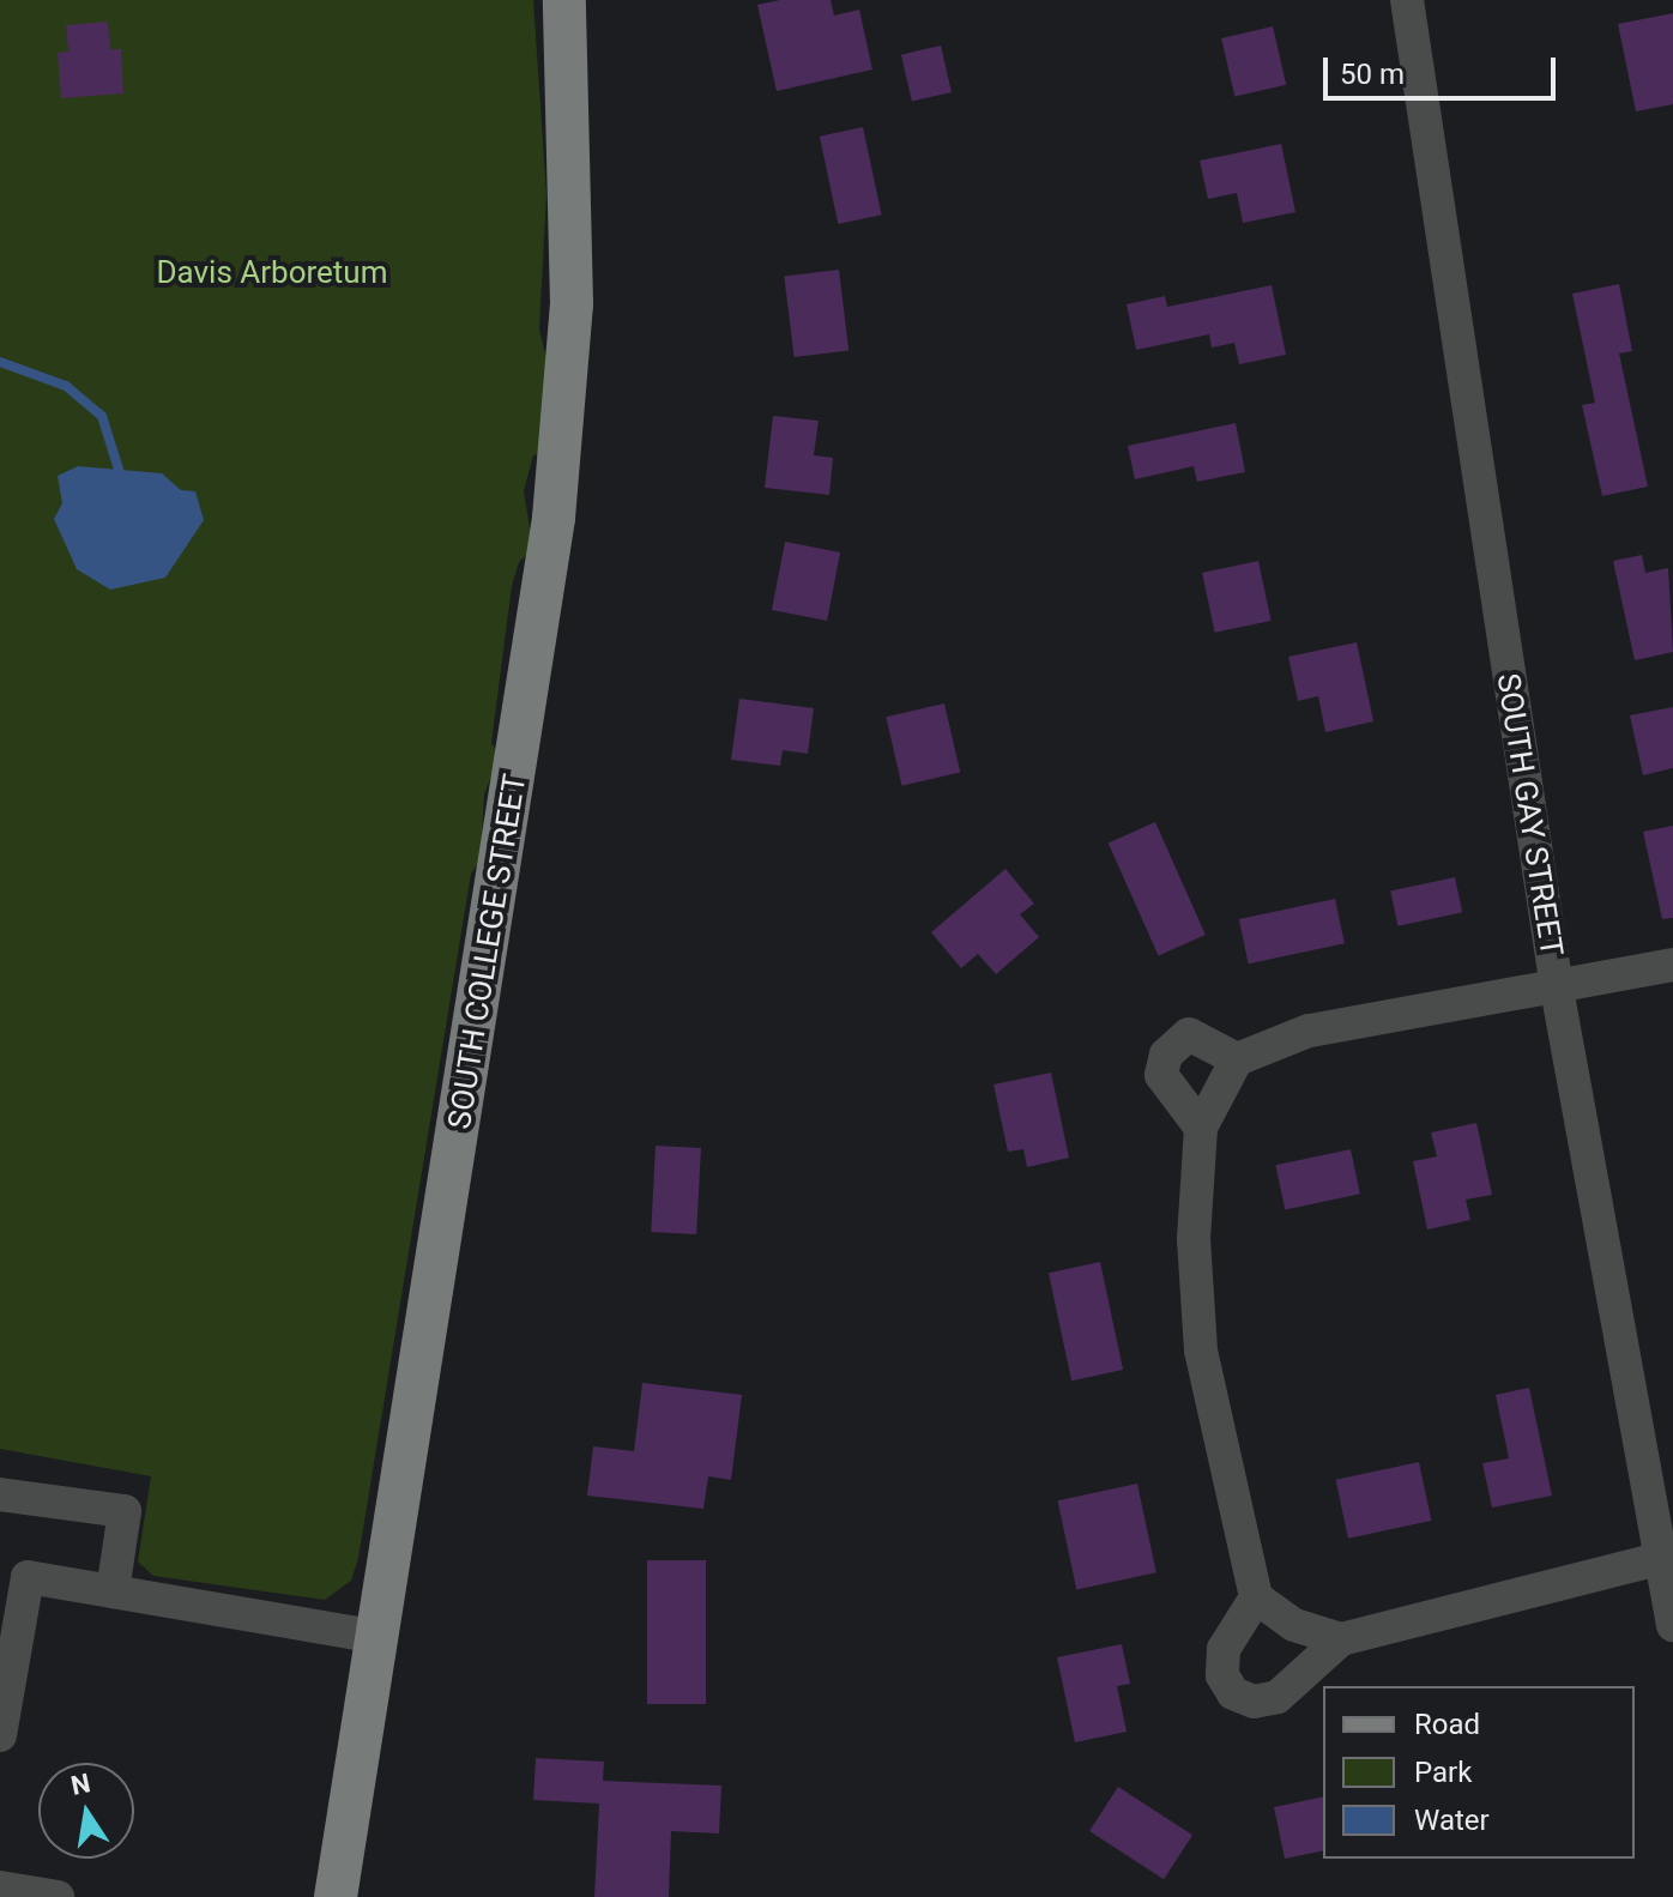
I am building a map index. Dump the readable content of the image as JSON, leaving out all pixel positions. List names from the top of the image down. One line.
{"streets":{"main road":["SOUTH COLLEGE STREET"],"street":["SOUTH GAY STREET"]},"parks":["Davis Arboretum"],"legend":["Road","Park","Water"],"scale_bar":"50 m","north":"top"}
